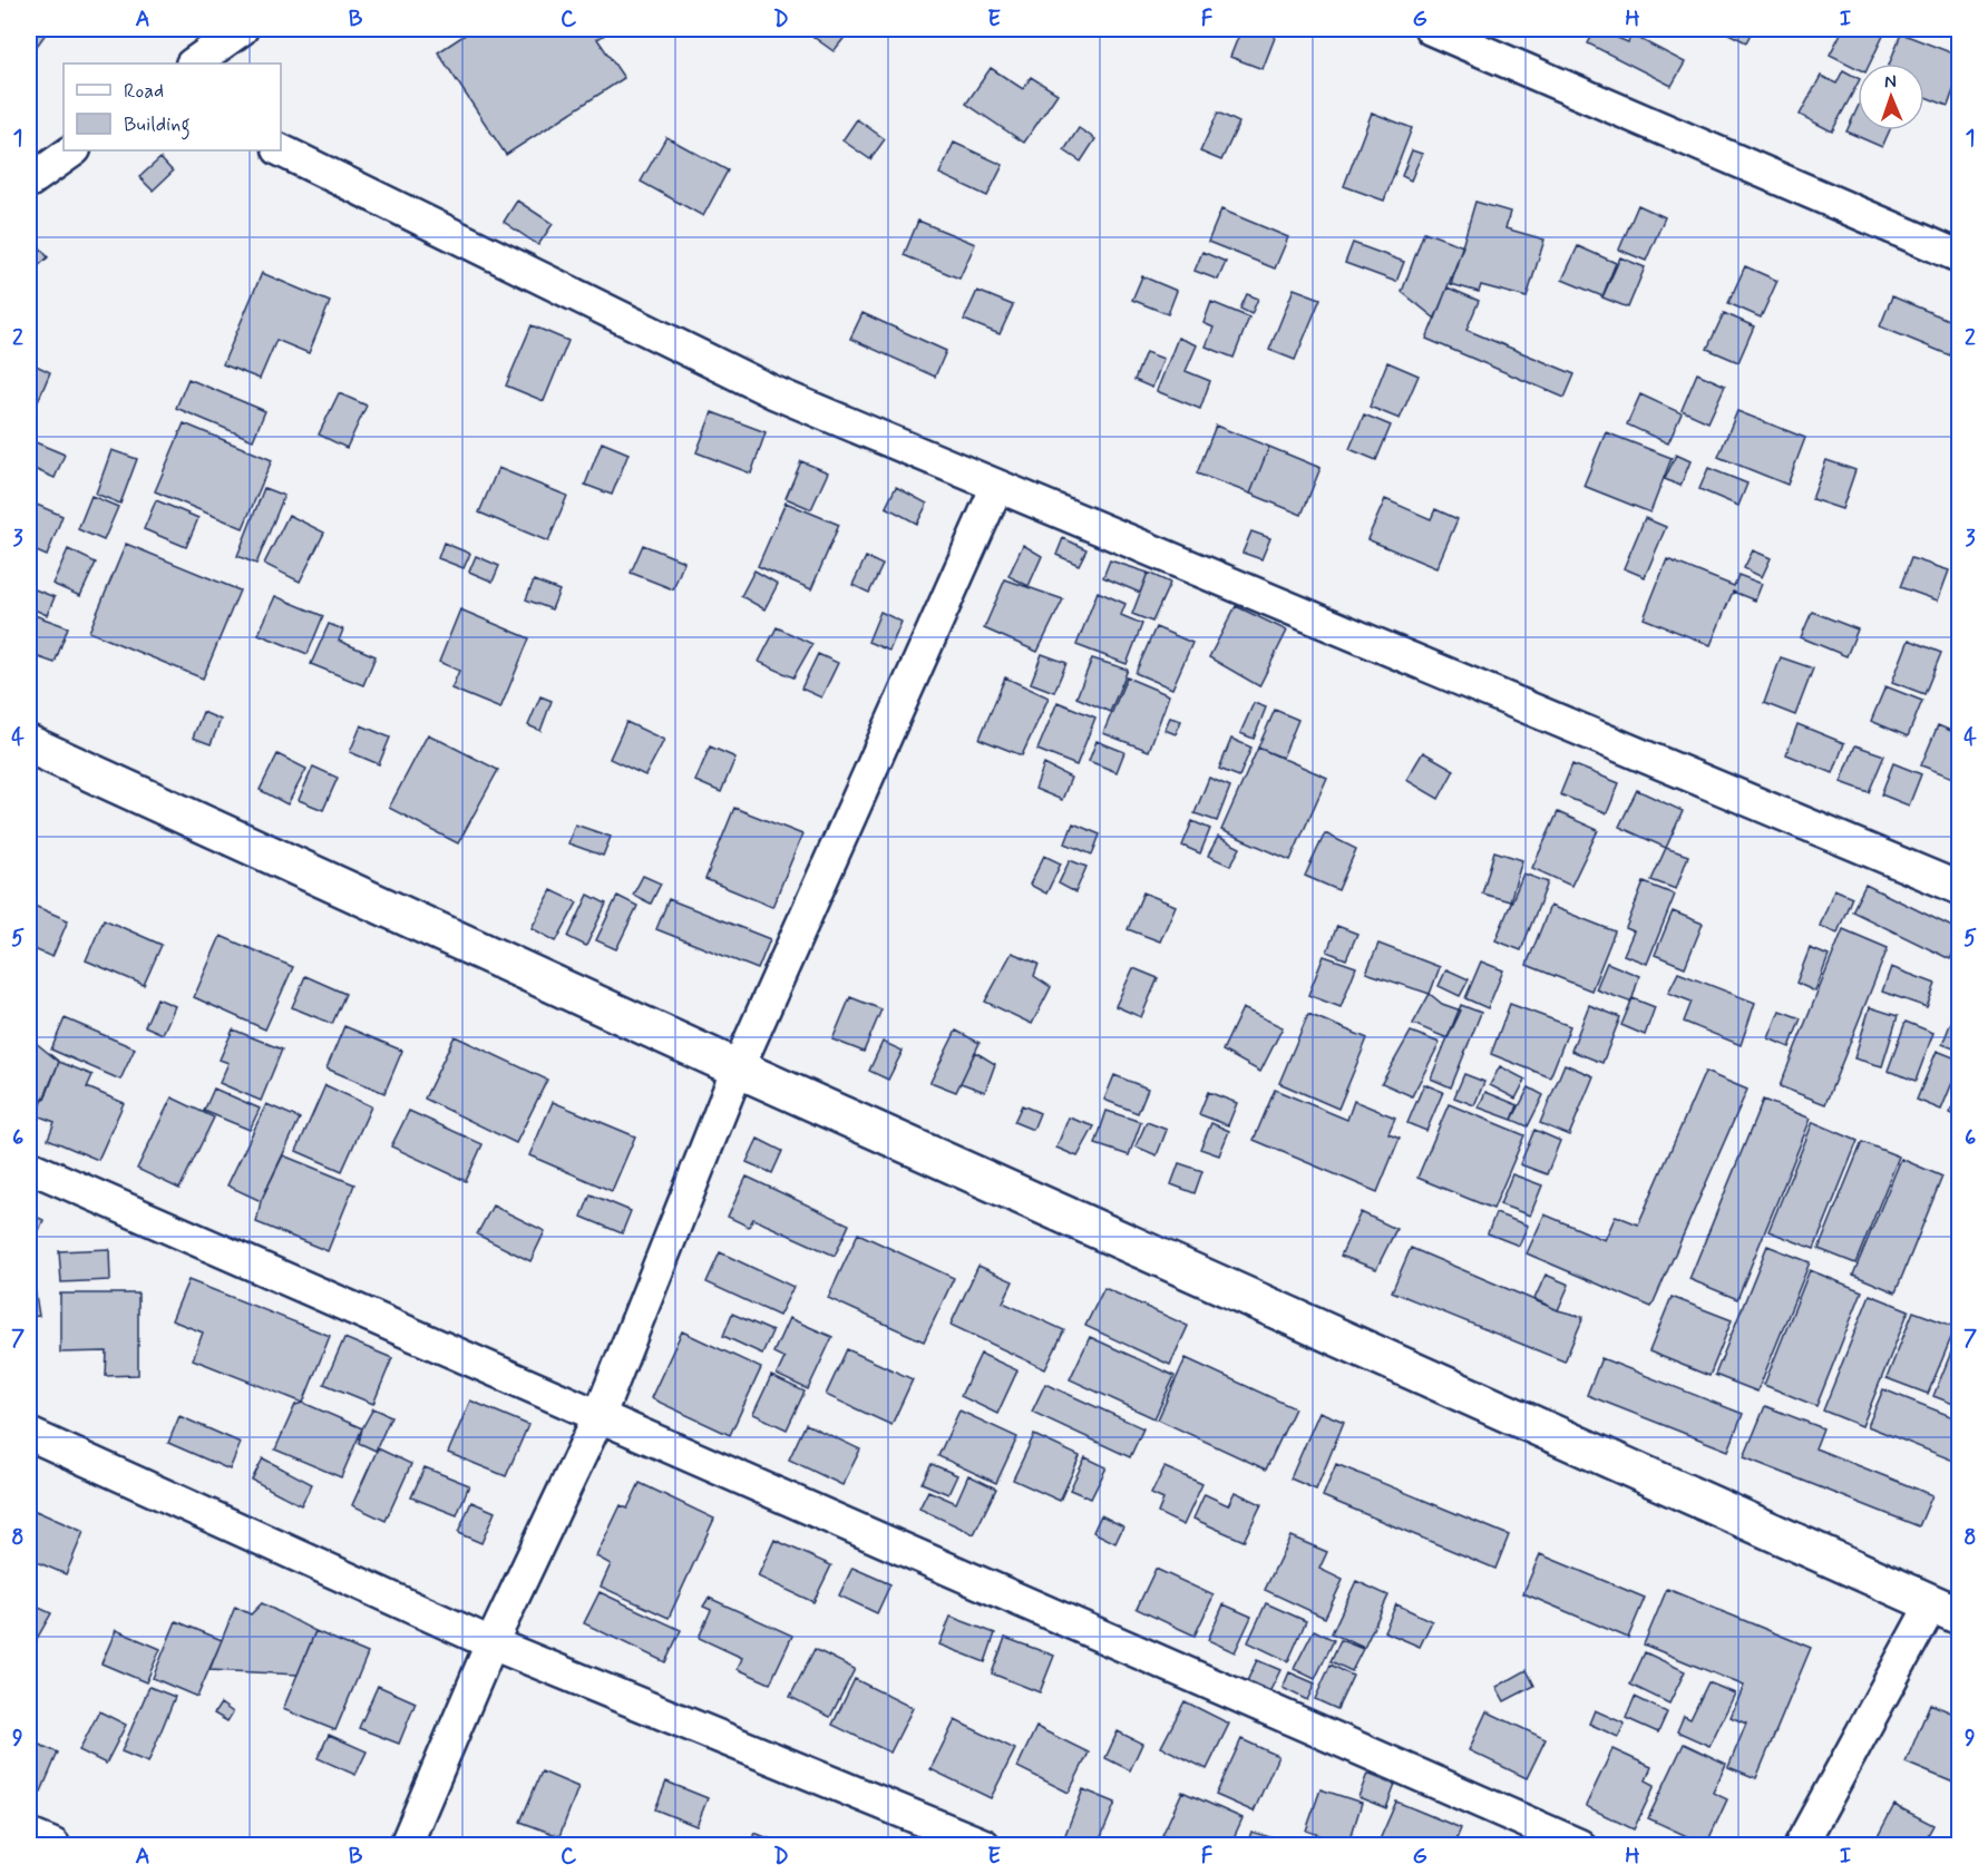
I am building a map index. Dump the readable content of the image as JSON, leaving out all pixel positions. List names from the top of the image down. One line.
{"legend":["Road","Building"],"north":"top","grid":{"columns":["A","B","C","D","E","F","G","H","I"],"rows":["1","2","3","4","5","6","7","8","9"]}}
